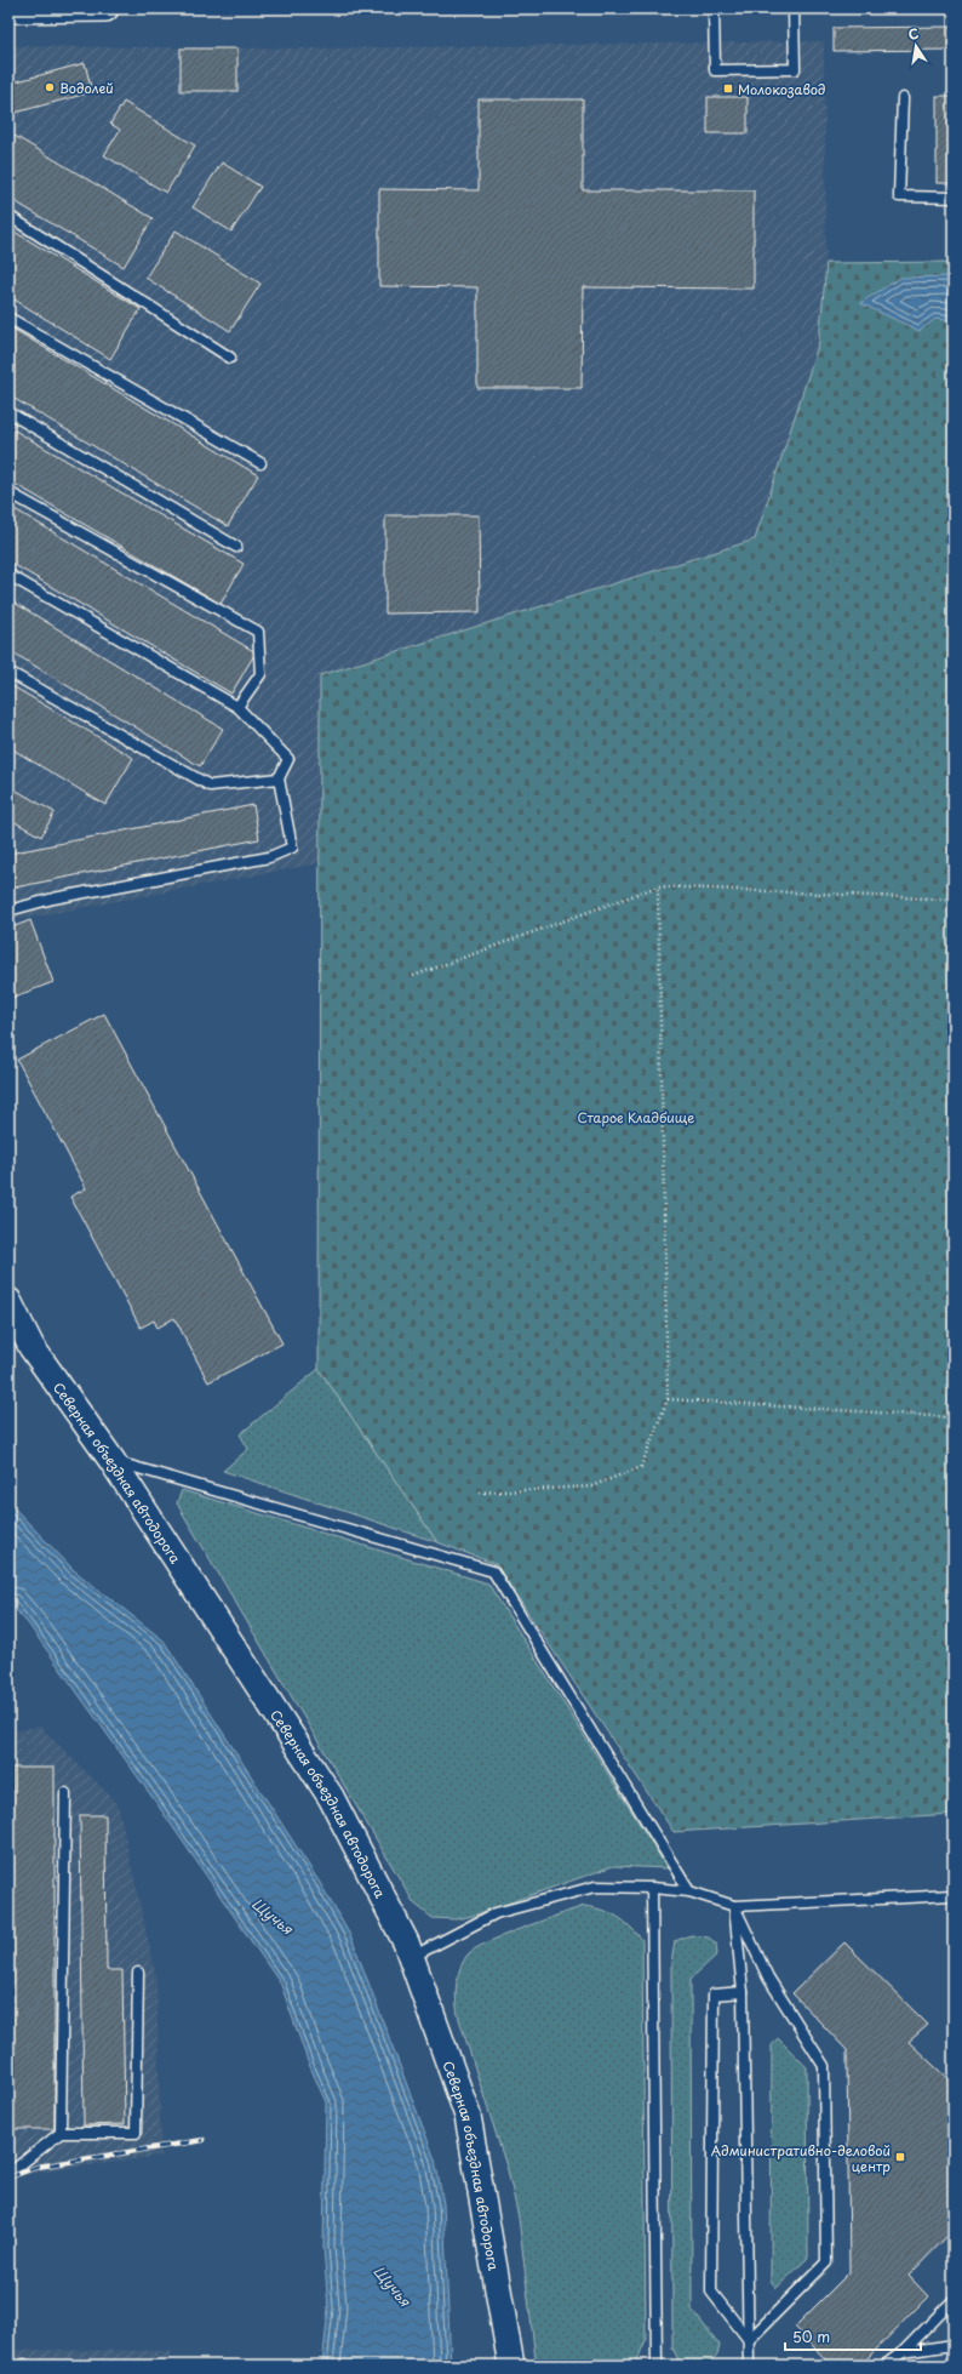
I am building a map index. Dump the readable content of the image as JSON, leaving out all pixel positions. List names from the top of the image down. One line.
{"streets":{"street":["Северная объездная автодорога"]},"water":["Щучья"],"parks":["Старое Кладбище"],"places":{"other":["Водолей"],"transit":["Молокозавод","Административно-деловой центр"]},"scale_bar":"50 m","north":"top"}
